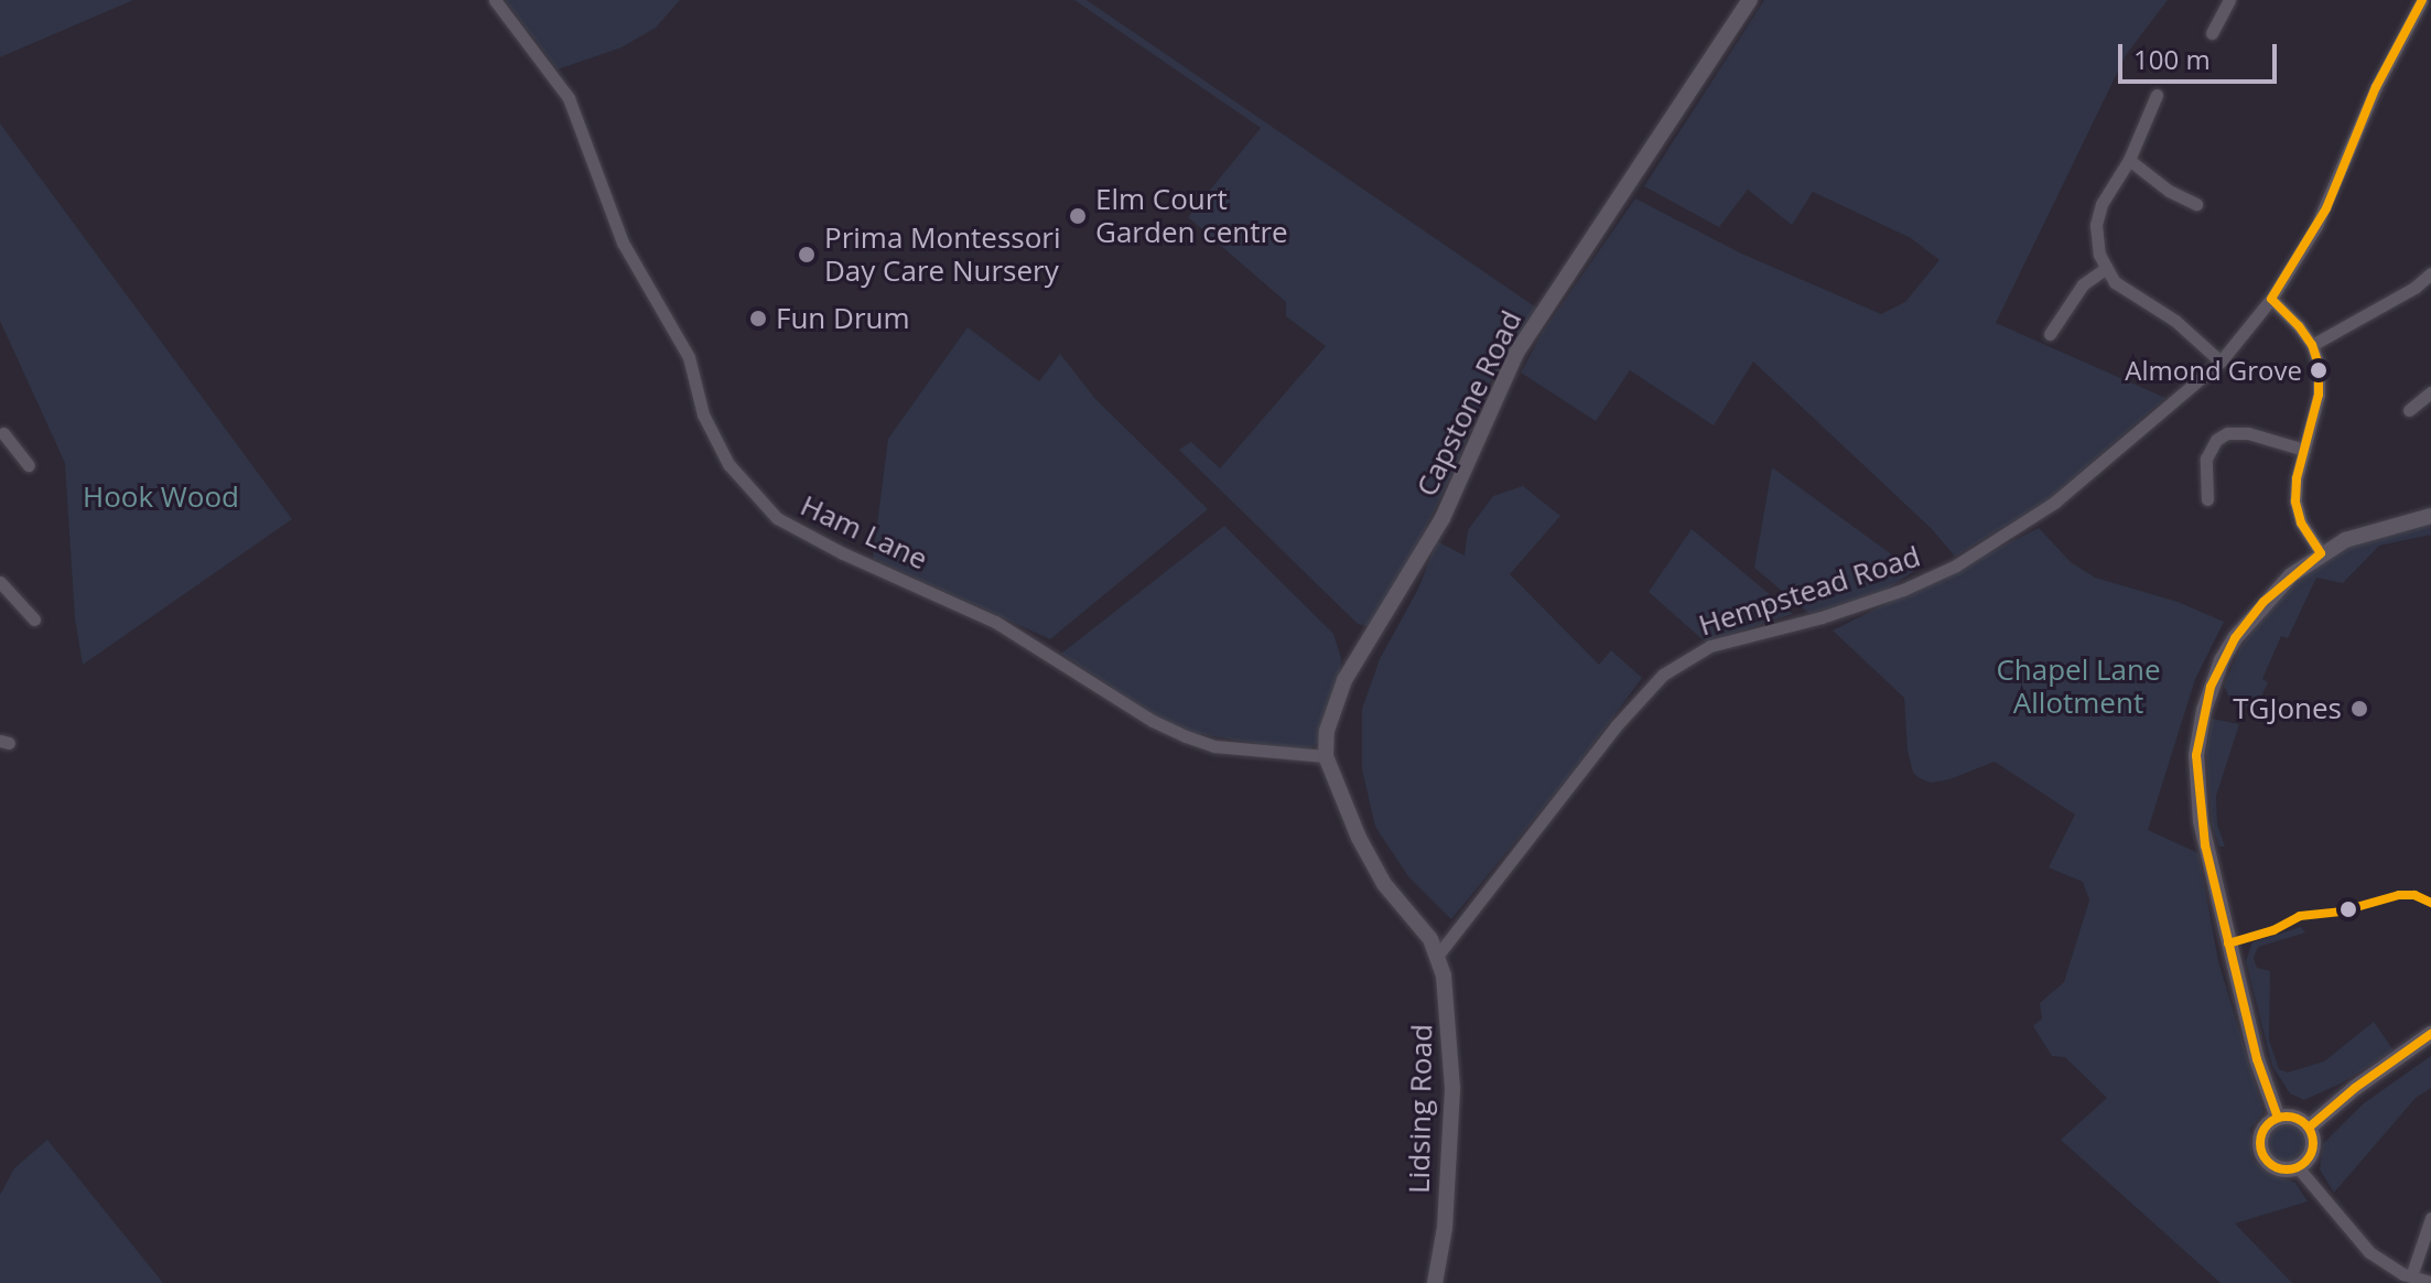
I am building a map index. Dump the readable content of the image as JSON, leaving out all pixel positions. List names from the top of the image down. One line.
{"streets":{"street":["Capstone Road","Ham Lane","Hempstead Road","Lidsing Road"]},"crossings":[["Capstone Road","Ham Lane"],["Capstone Road","Lidsing Road"],["Ham Lane","Lidsing Road"],["Hempstead Road","Lidsing Road"]],"parks":["Hook Wood","Chapel Lane Allotment"],"places":["Elm Court Garden centre","Prima Montessori Day Care Nursery","Fun Drum","Almond Grove","TGJones"],"scale_bar":"100 m"}
